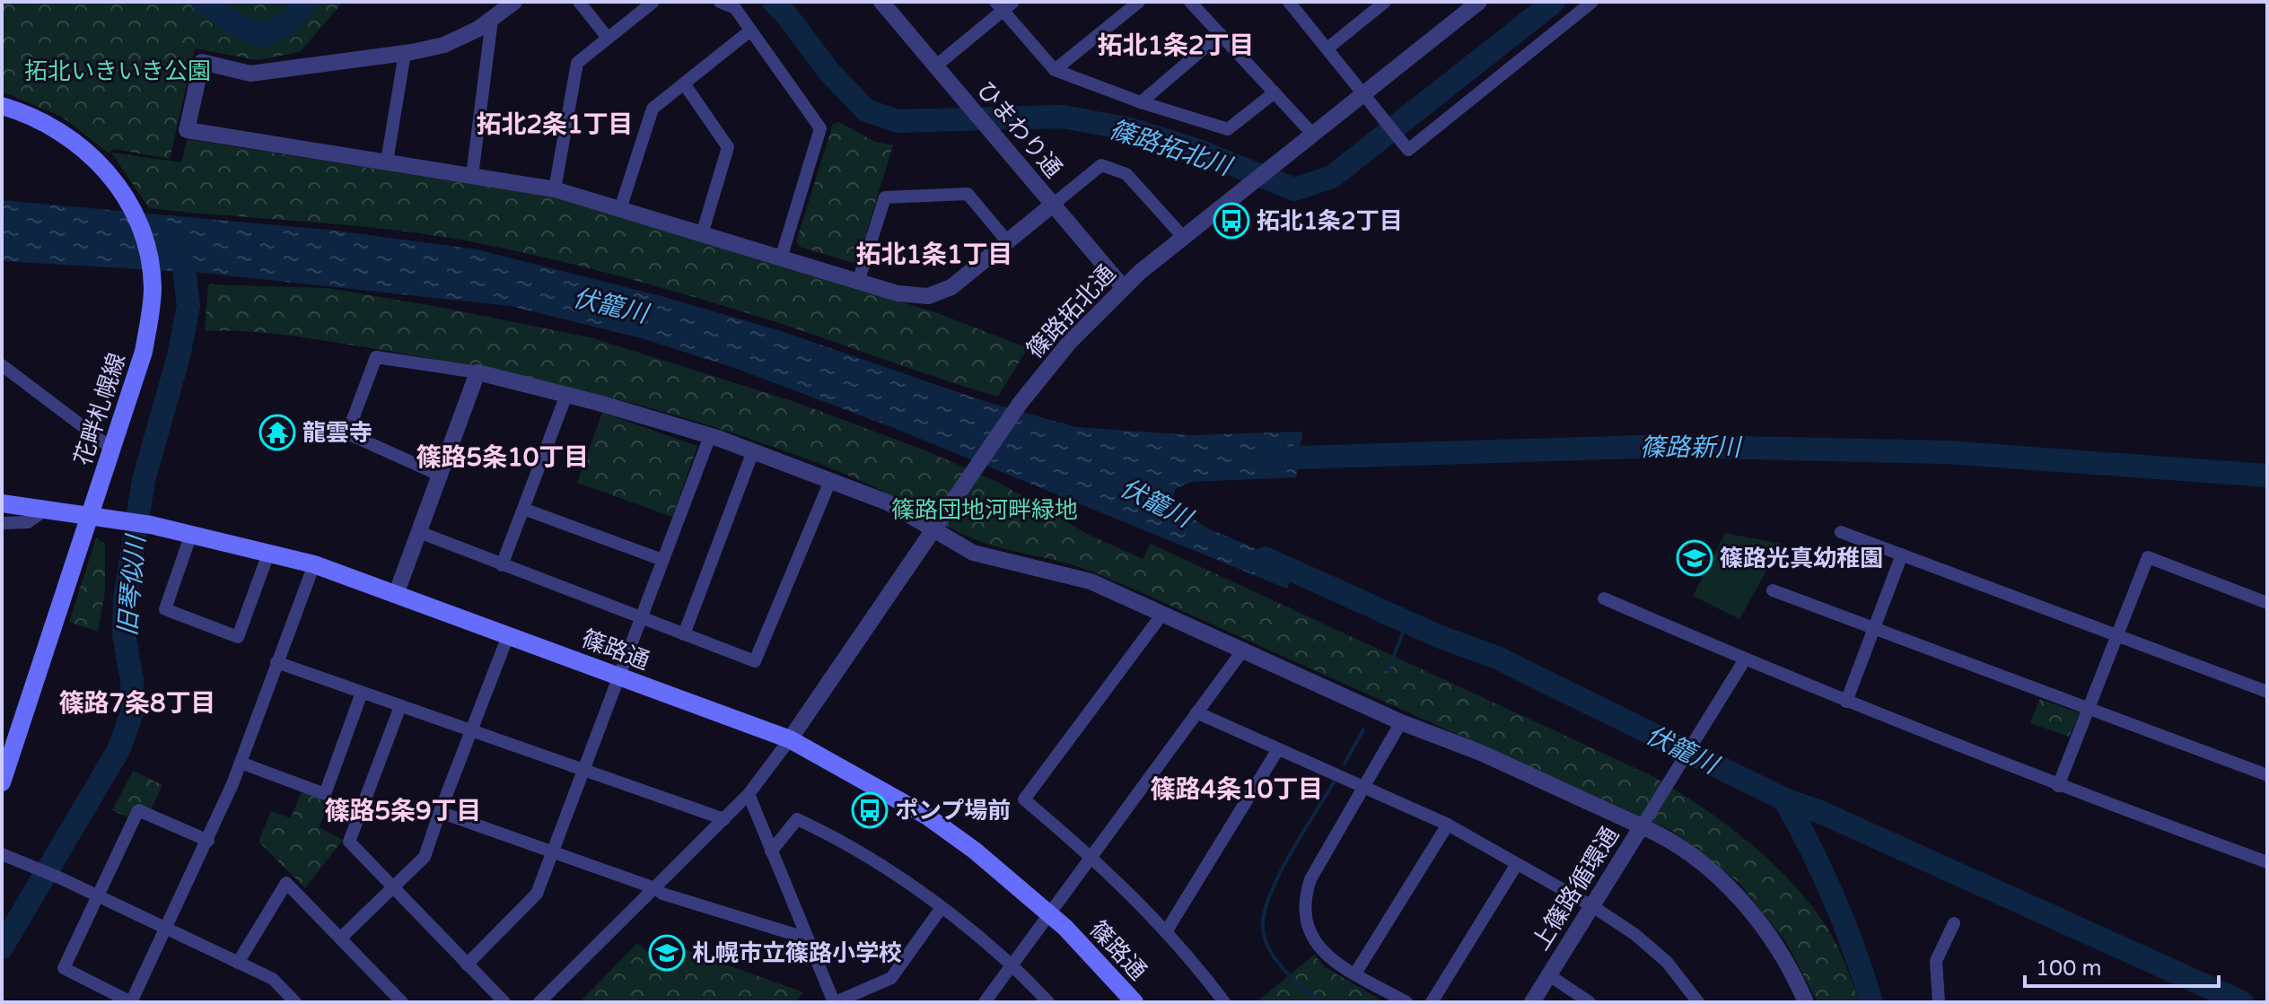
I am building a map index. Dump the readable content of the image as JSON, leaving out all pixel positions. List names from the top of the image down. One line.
{"streets":{"main road":["花畔札幌線","篠路通"],"street":["ひまわり通","篠路拓北通","上篠路循環通"]},"crossings":[["ひまわり通","篠路拓北通"],["篠路拓北通","篠路通"],["花畔札幌線","篠路通"]],"districts":["拓北1条2丁目","拓北2条1丁目","拓北1条1丁目","篠路5条10丁目","篠路7条8丁目","篠路4条10丁目","篠路5条9丁目"],"water":["篠路拓北川","伏籠川","篠路新川","旧琴似川"],"parks":["拓北いきいき公園","篠路団地河畔緑地"],"places":{"bus stop":["拓北1条2丁目","ポンプ場前"],"temple":["龍雲寺"],"school or university":["篠路光真幼稚園","札幌市立篠路小学校"]},"scale_bar":"100 m"}
